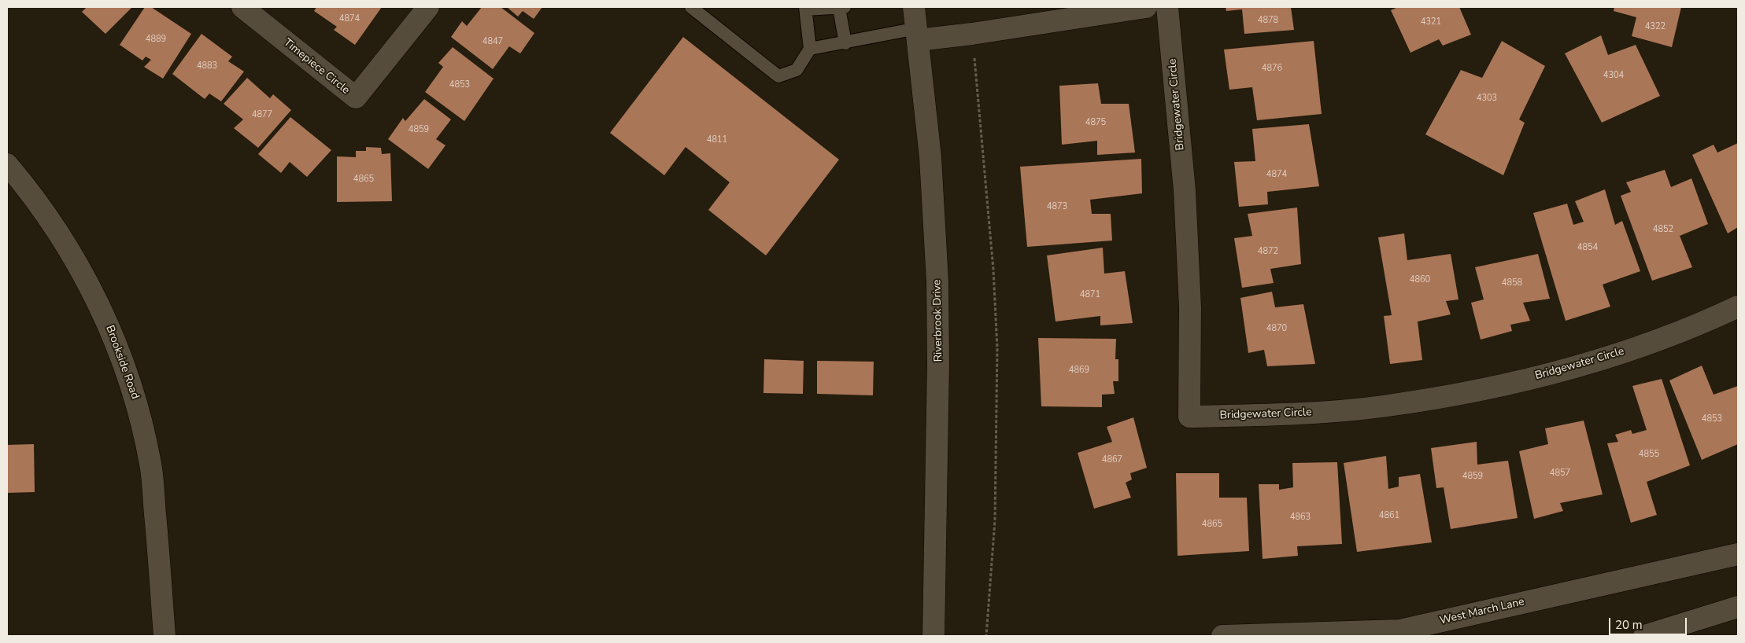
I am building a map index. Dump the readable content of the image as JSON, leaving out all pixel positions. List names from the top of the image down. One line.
{"streets":{"street":["Timepiece Circle","Bridgewater Circle","Riverbrook Drive","Brookside Road","West March Lane"]},"house_numbers":["4874","4878","4321","4322","4889","4847","4883","4876","4304","4853","4303","4877","4875","4859","4811","4874","4865","4873","4852","4854","4872","4860","4858","4871","4870","4869","4853","4855","4867","4857","4859","4861","4863","4865"],"scale_bar":"20 m"}
